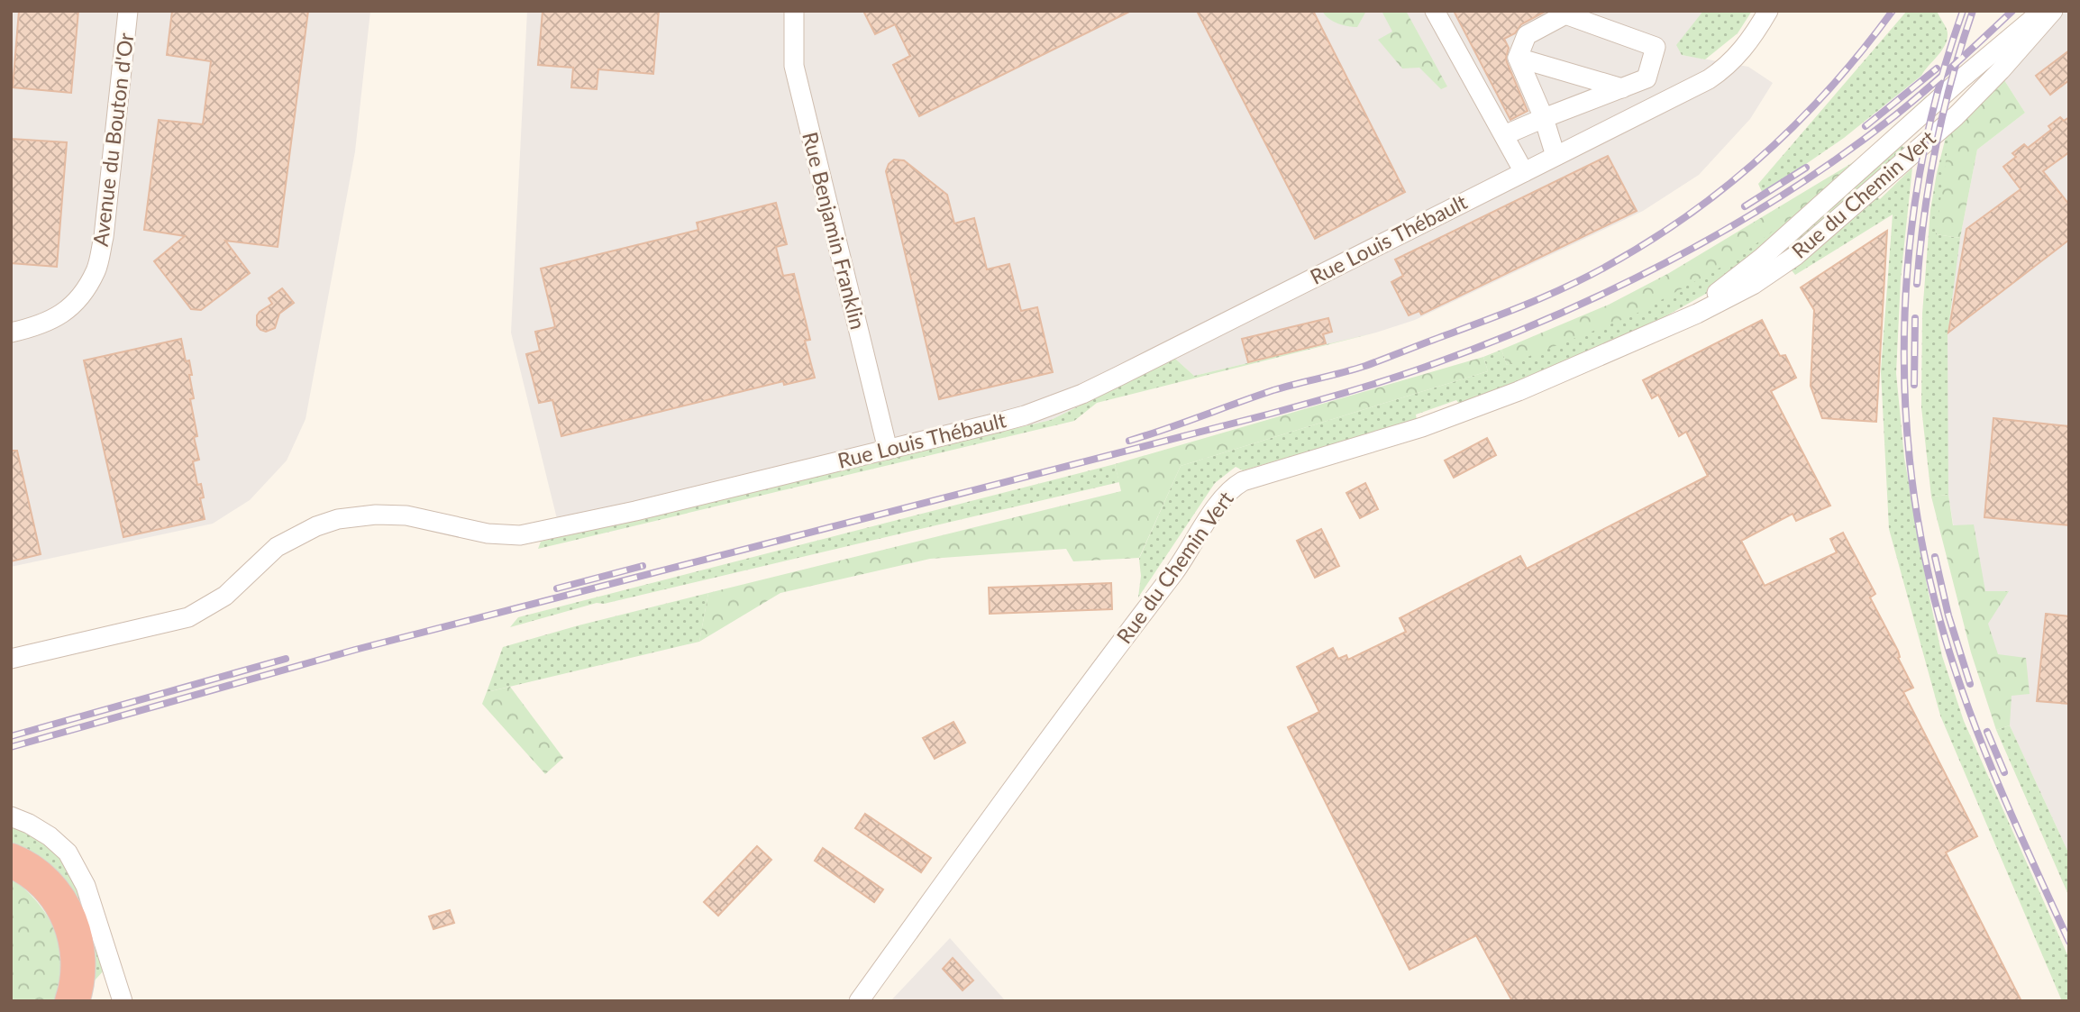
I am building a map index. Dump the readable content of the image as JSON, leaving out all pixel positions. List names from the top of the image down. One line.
{"streets":{"street":["Avenue du Bouton d'Or","Rue du Chemin Vert","Rue Benjamin Franklin","Rue Louis Thébault"]},"crossings":[["Rue Benjamin Franklin","Rue Louis Thébault"]]}
